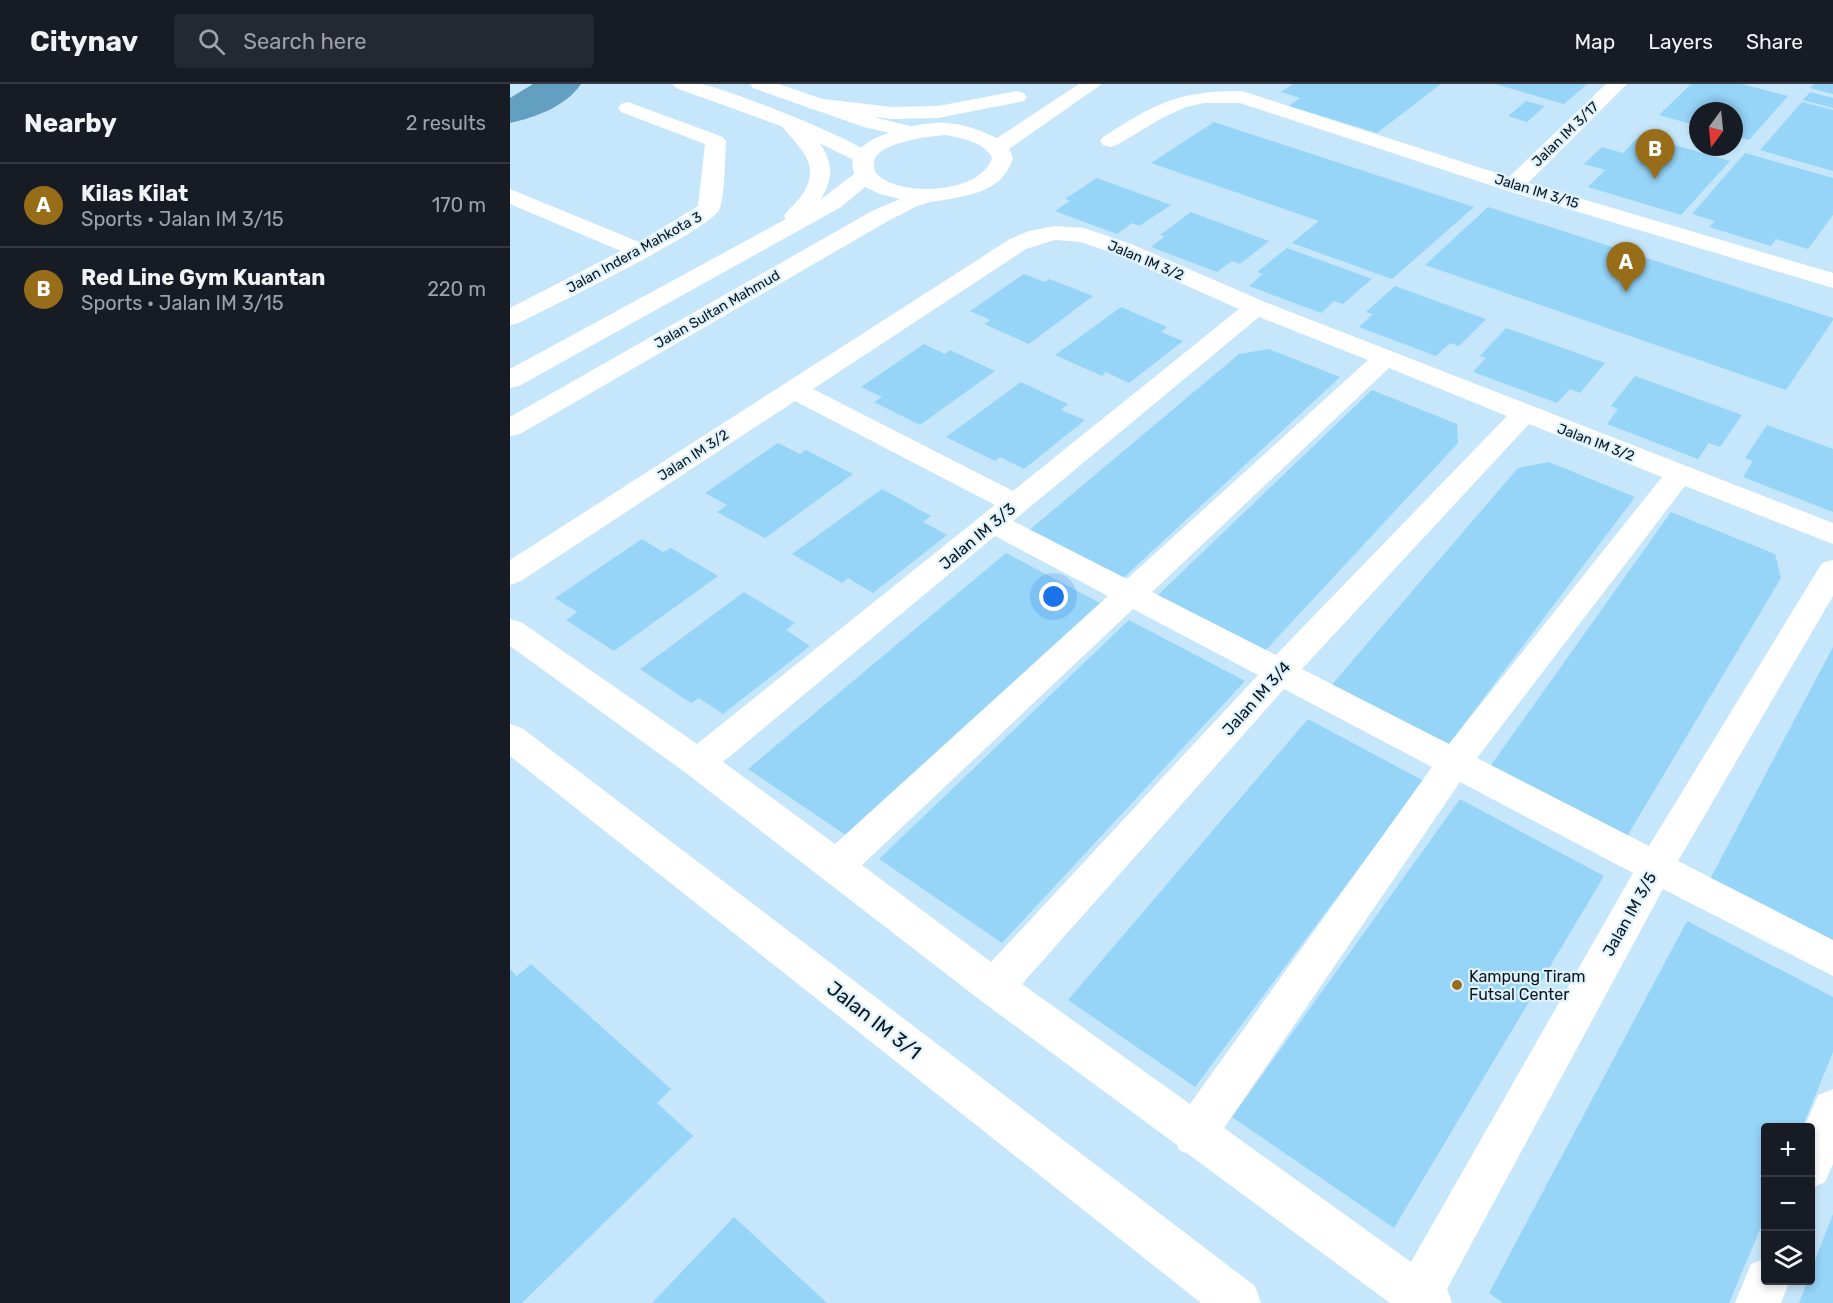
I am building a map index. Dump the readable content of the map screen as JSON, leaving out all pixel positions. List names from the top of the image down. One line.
{"streets":{"street":["Jalan IM 3/17","Jalan IM 3/15","Jalan Indera Mahkota 3","Jalan IM 3/2","Jalan Sultan Mahmud","Jalan IM 3/3","Jalan IM 3/4","Jalan IM 3/5","Jalan IM 3/1"]},"crossings":[["Jalan IM 3/17","Jalan IM 3/15"],["Jalan IM 3/2","Jalan IM 3/3"],["Jalan IM 3/2","Jalan IM 3/4"]],"places":["Kampung Tiram Futsal Center"],"north":"bottom","page":{"header":"Citynav","search":"Search here","nav":["Map","Layers","Share"],"heading":["Nearby","2 results"],"pins":["B","A"],"list":[{"mark":"A","name":"Kilas Kilat","note":"Sports · Jalan IM 3/15","value":"170 m"},{"mark":"B","name":"Red Line Gym Kuantan","note":"Sports · Jalan IM 3/15","value":"220 m"}],"map_buttons":["+","−"]}}
